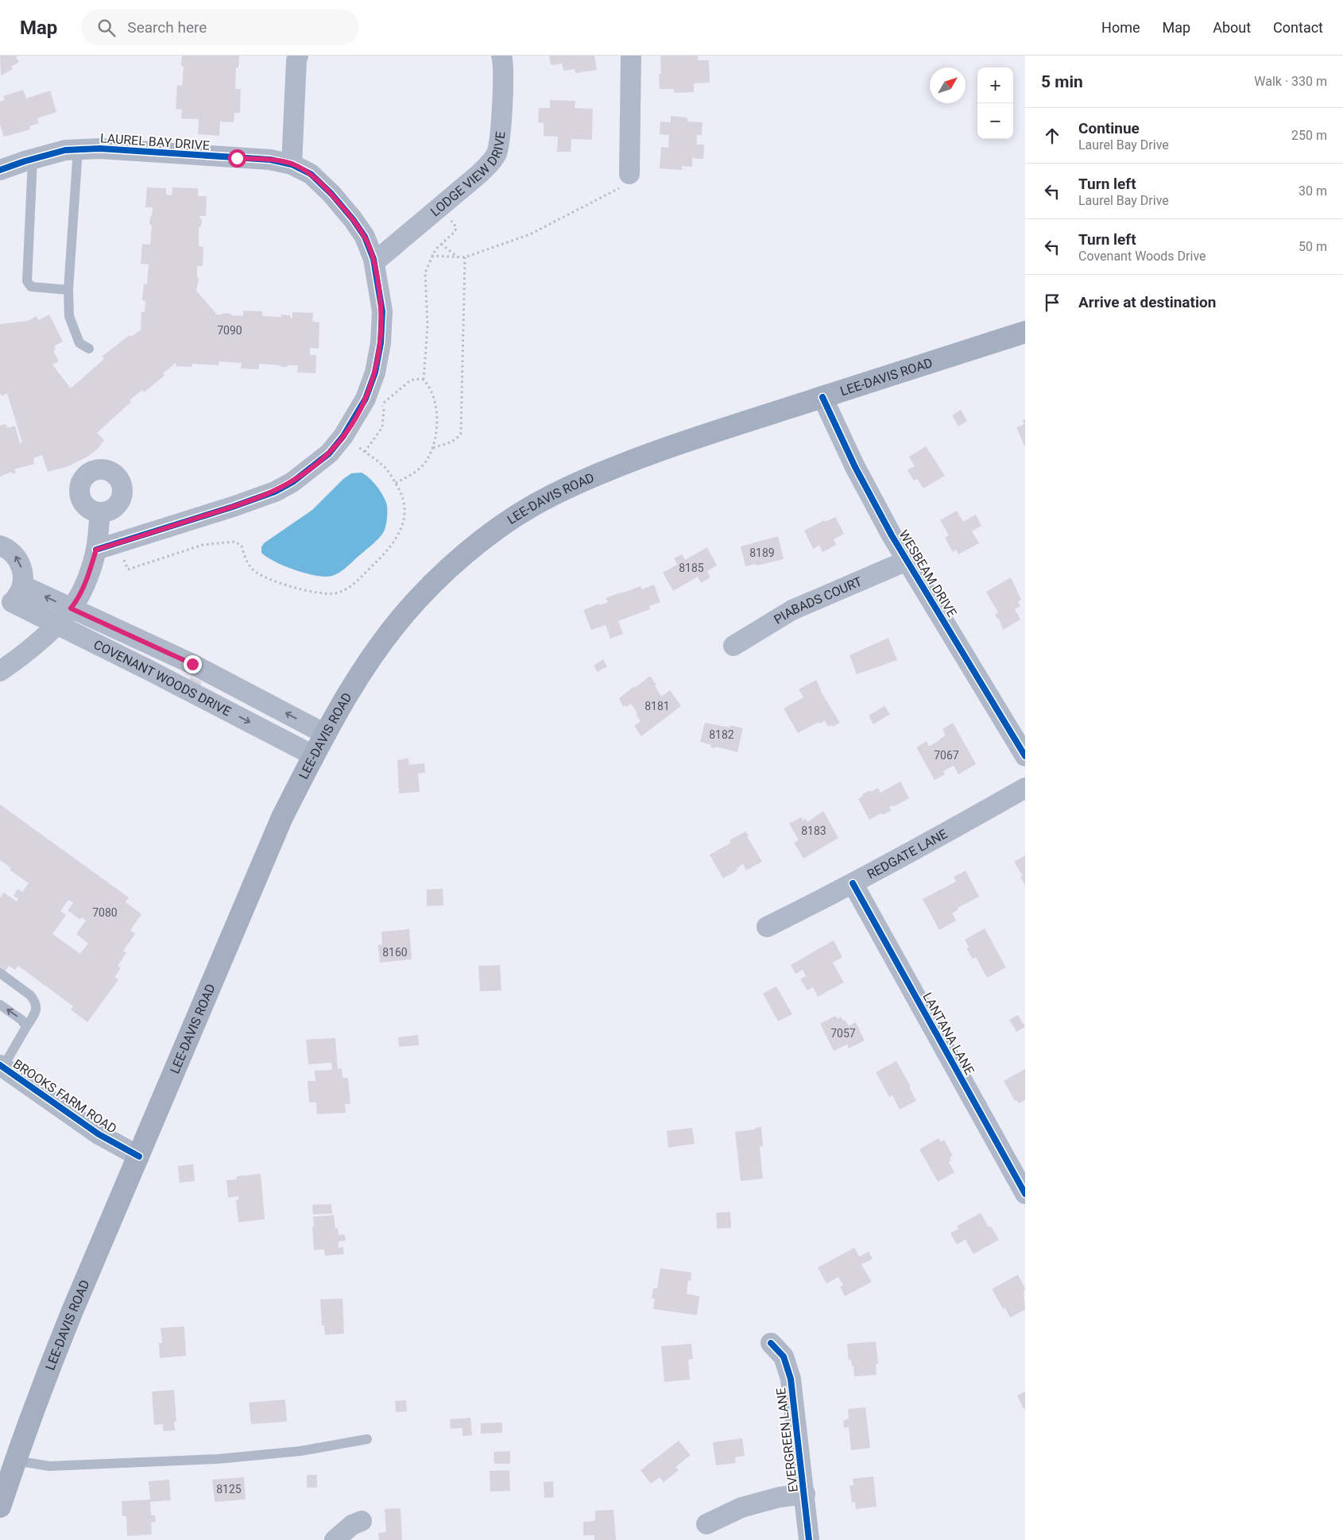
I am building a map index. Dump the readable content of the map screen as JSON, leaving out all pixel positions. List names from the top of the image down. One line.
{"streets":{"main road":["LEE-DAVIS ROAD"],"street":["LAUREL BAY DRIVE","LODGE VIEW DRIVE","WESBEAM DRIVE","PIABADS COURT","COVENANT WOODS DRIVE","REDGATE LANE","LANTANA LANE","BROOKS FARM ROAD","EVERGREEN LANE"]},"crossings":[["LAUREL BAY DRIVE","LODGE VIEW DRIVE"],["LEE-DAVIS ROAD","WESBEAM DRIVE"],["LEE-DAVIS ROAD","COVENANT WOODS DRIVE"],["LEE-DAVIS ROAD","BROOKS FARM ROAD"],["WESBEAM DRIVE","PIABADS COURT"],["REDGATE LANE","LANTANA LANE"]],"house_numbers":["7090","8189","8185","8181","8182","7067","8183","7080","8160","7057","8125"],"north":"top right","page":{"header":"Map","search":"Search here","nav":["Home","Map","About","Contact"],"heading":["5 min","Walk · 330 m"],"map_buttons":["+","−"],"list":[["Continue","Laurel Bay Drive","250 m"],["Turn left","Laurel Bay Drive","30 m"],["Turn left","Covenant Woods Drive","50 m"],"Arrive at destination"]}}
